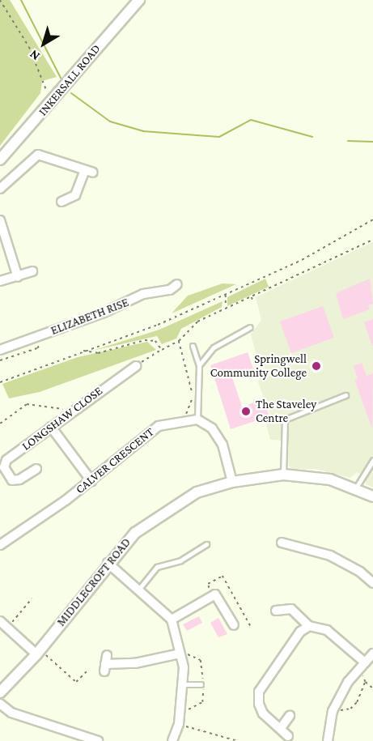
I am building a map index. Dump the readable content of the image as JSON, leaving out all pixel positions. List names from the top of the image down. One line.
{"streets":{"street":["INKERSALL ROAD","ELIZABETH RISE","LONGSHAW CLOSE","CALVER CRESCENT","MIDDLECROFT ROAD"]},"places":["Springwell Community College","The Staveley Centre"],"north":"bottom left"}
